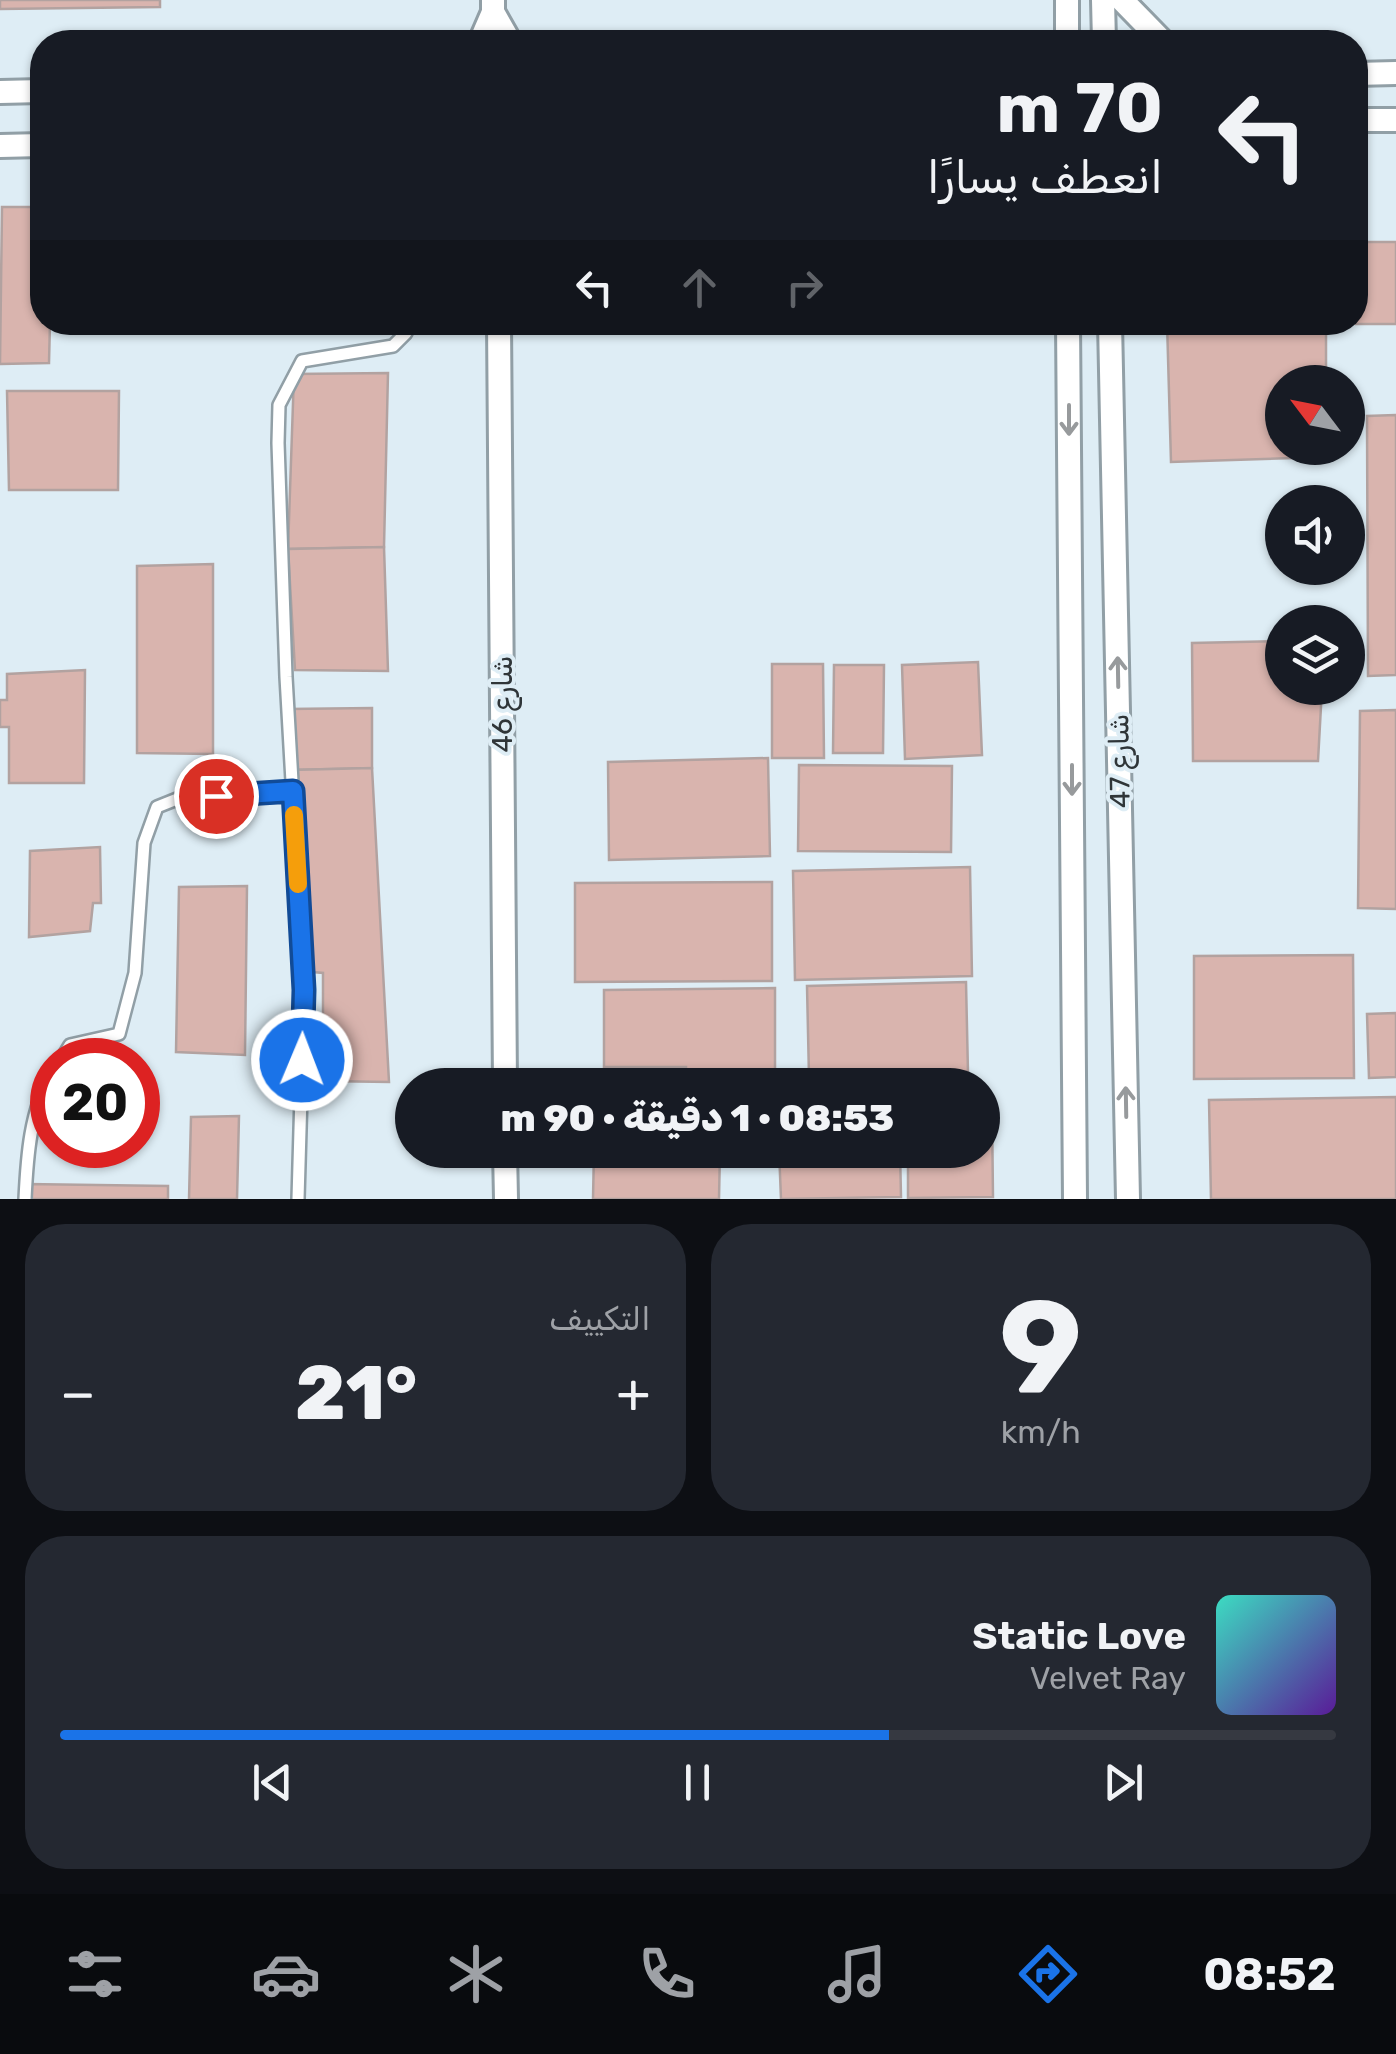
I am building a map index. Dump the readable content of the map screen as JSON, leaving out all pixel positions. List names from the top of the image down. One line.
{"streets":{"street":["شارع 46","شارع 47"]},"north":"top left","page":{"turn":["70 m","انعطف يسارًا"],"limit":"20","trip":"08:53 · 1 دقيقة · 90 m","tile":[["9","km/h"],"التكييف"],"heat":["−","21°","+"],"song":["Static Love","Velvet Ray"],"tabs":"08:52"}}
